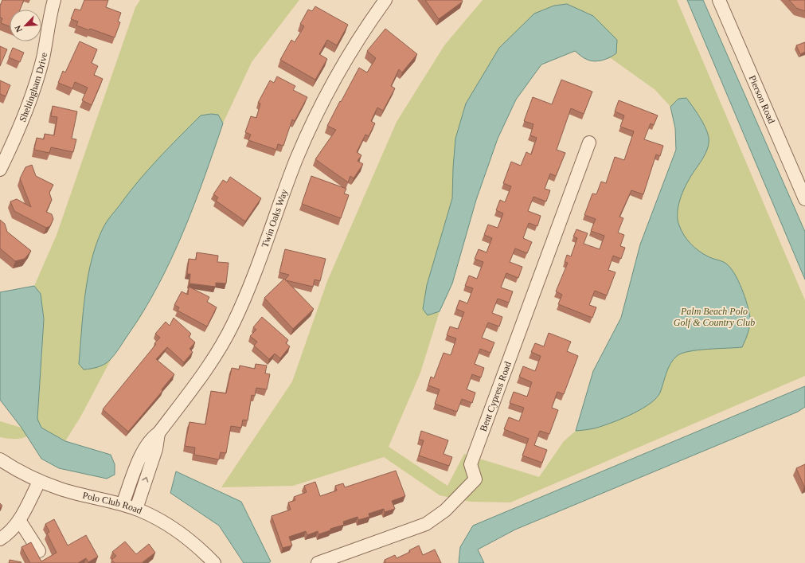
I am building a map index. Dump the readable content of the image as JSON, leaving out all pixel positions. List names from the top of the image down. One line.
{"streets":{"street":["Sheltingham Drive","Pierson Road","Twin Oaks Way","Bent Cypress Road","Polo Club Road"]},"crossings":[["Twin Oaks Way","Polo Club Road"]],"parks":["Palm Beach Polo Golf & Country Club"],"north":"bottom left"}
